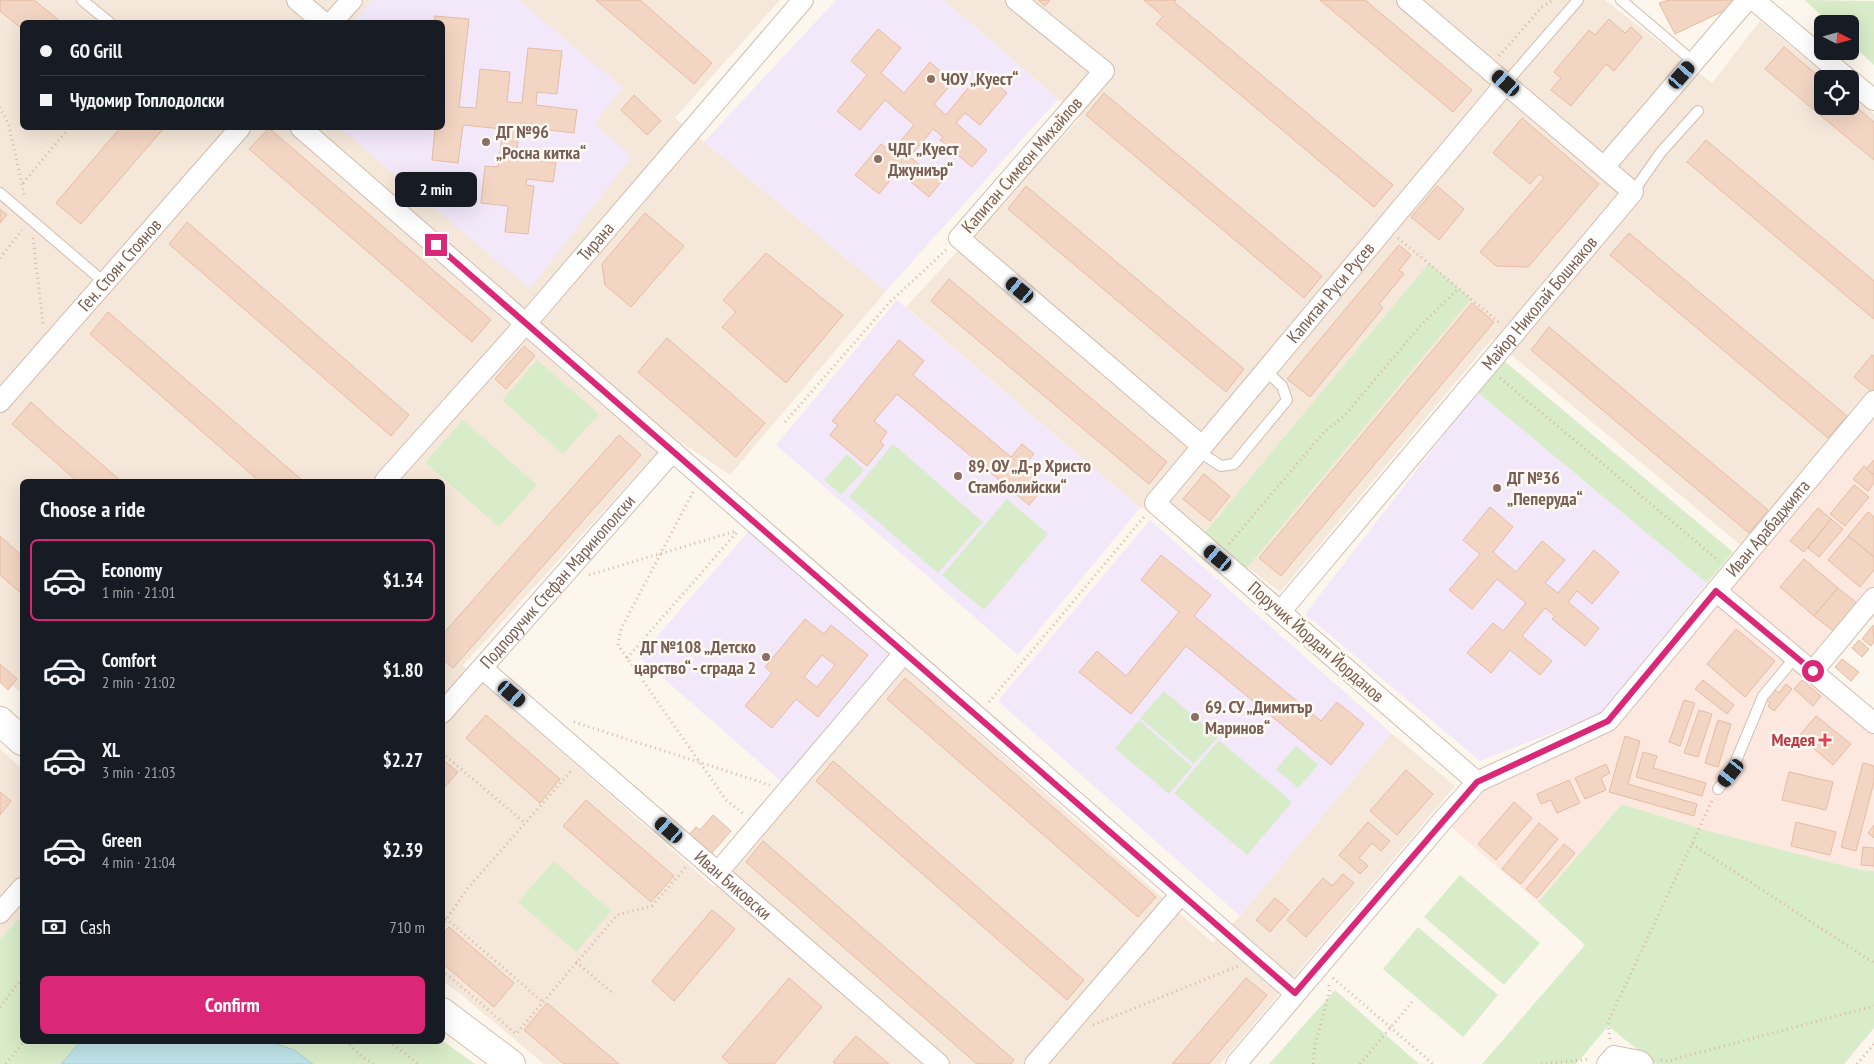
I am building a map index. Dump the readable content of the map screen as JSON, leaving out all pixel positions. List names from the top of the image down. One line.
{"streets":{"street":["Капитан Симеон Михайлов","Тирана","Ген. Стоян Стоянов","Капитан Руси Русев","Майор Николай Бошнаков","Иван Арабаджията","Подпоручик Стефан Маринополски","Поручик Йордан Йорданов","Иван Биковски"]},"crossings":[["Капитан Симеон Михайлов","Капитан Руси Русев"],["Капитан Руси Русев","Поручик Йордан Йорданов"],["Майор Николай Бошнаков","Поручик Йордан Йорданов"],["Иван Арабаджията","Поручик Йордан Йорданов"],["Подпоручик Стефан Маринополски","Иван Биковски"]],"places":{"other":["ЧОУ „Куест“","ДГ №96 „Росна китка“","ЧДГ „Куест Джуниър“","89. ОУ „Д-р Христо Стамболийски“","ДГ №36 „Пеперуда“","ДГ №108 „Детско царство“ - сграда 2","69. СУ „Димитър Маринов“"],"health":["Медея"]},"north":"right","page":{"banner":["GO Grill","Чудомир Топлодолски"],"bubble":"2 min","heading":"Choose a ride","list":[{"name":"Economy","note":"1 min · 21:01","value":"$1.34"},{"name":"Comfort","note":"2 min · 21:02","value":"$1.80"},{"name":"XL","note":"3 min · 21:03","value":"$2.27"},{"name":"Green","note":"4 min · 21:04","value":"$2.39"}],"pay":["Cash","710 m"],"buttons":"Confirm"}}
